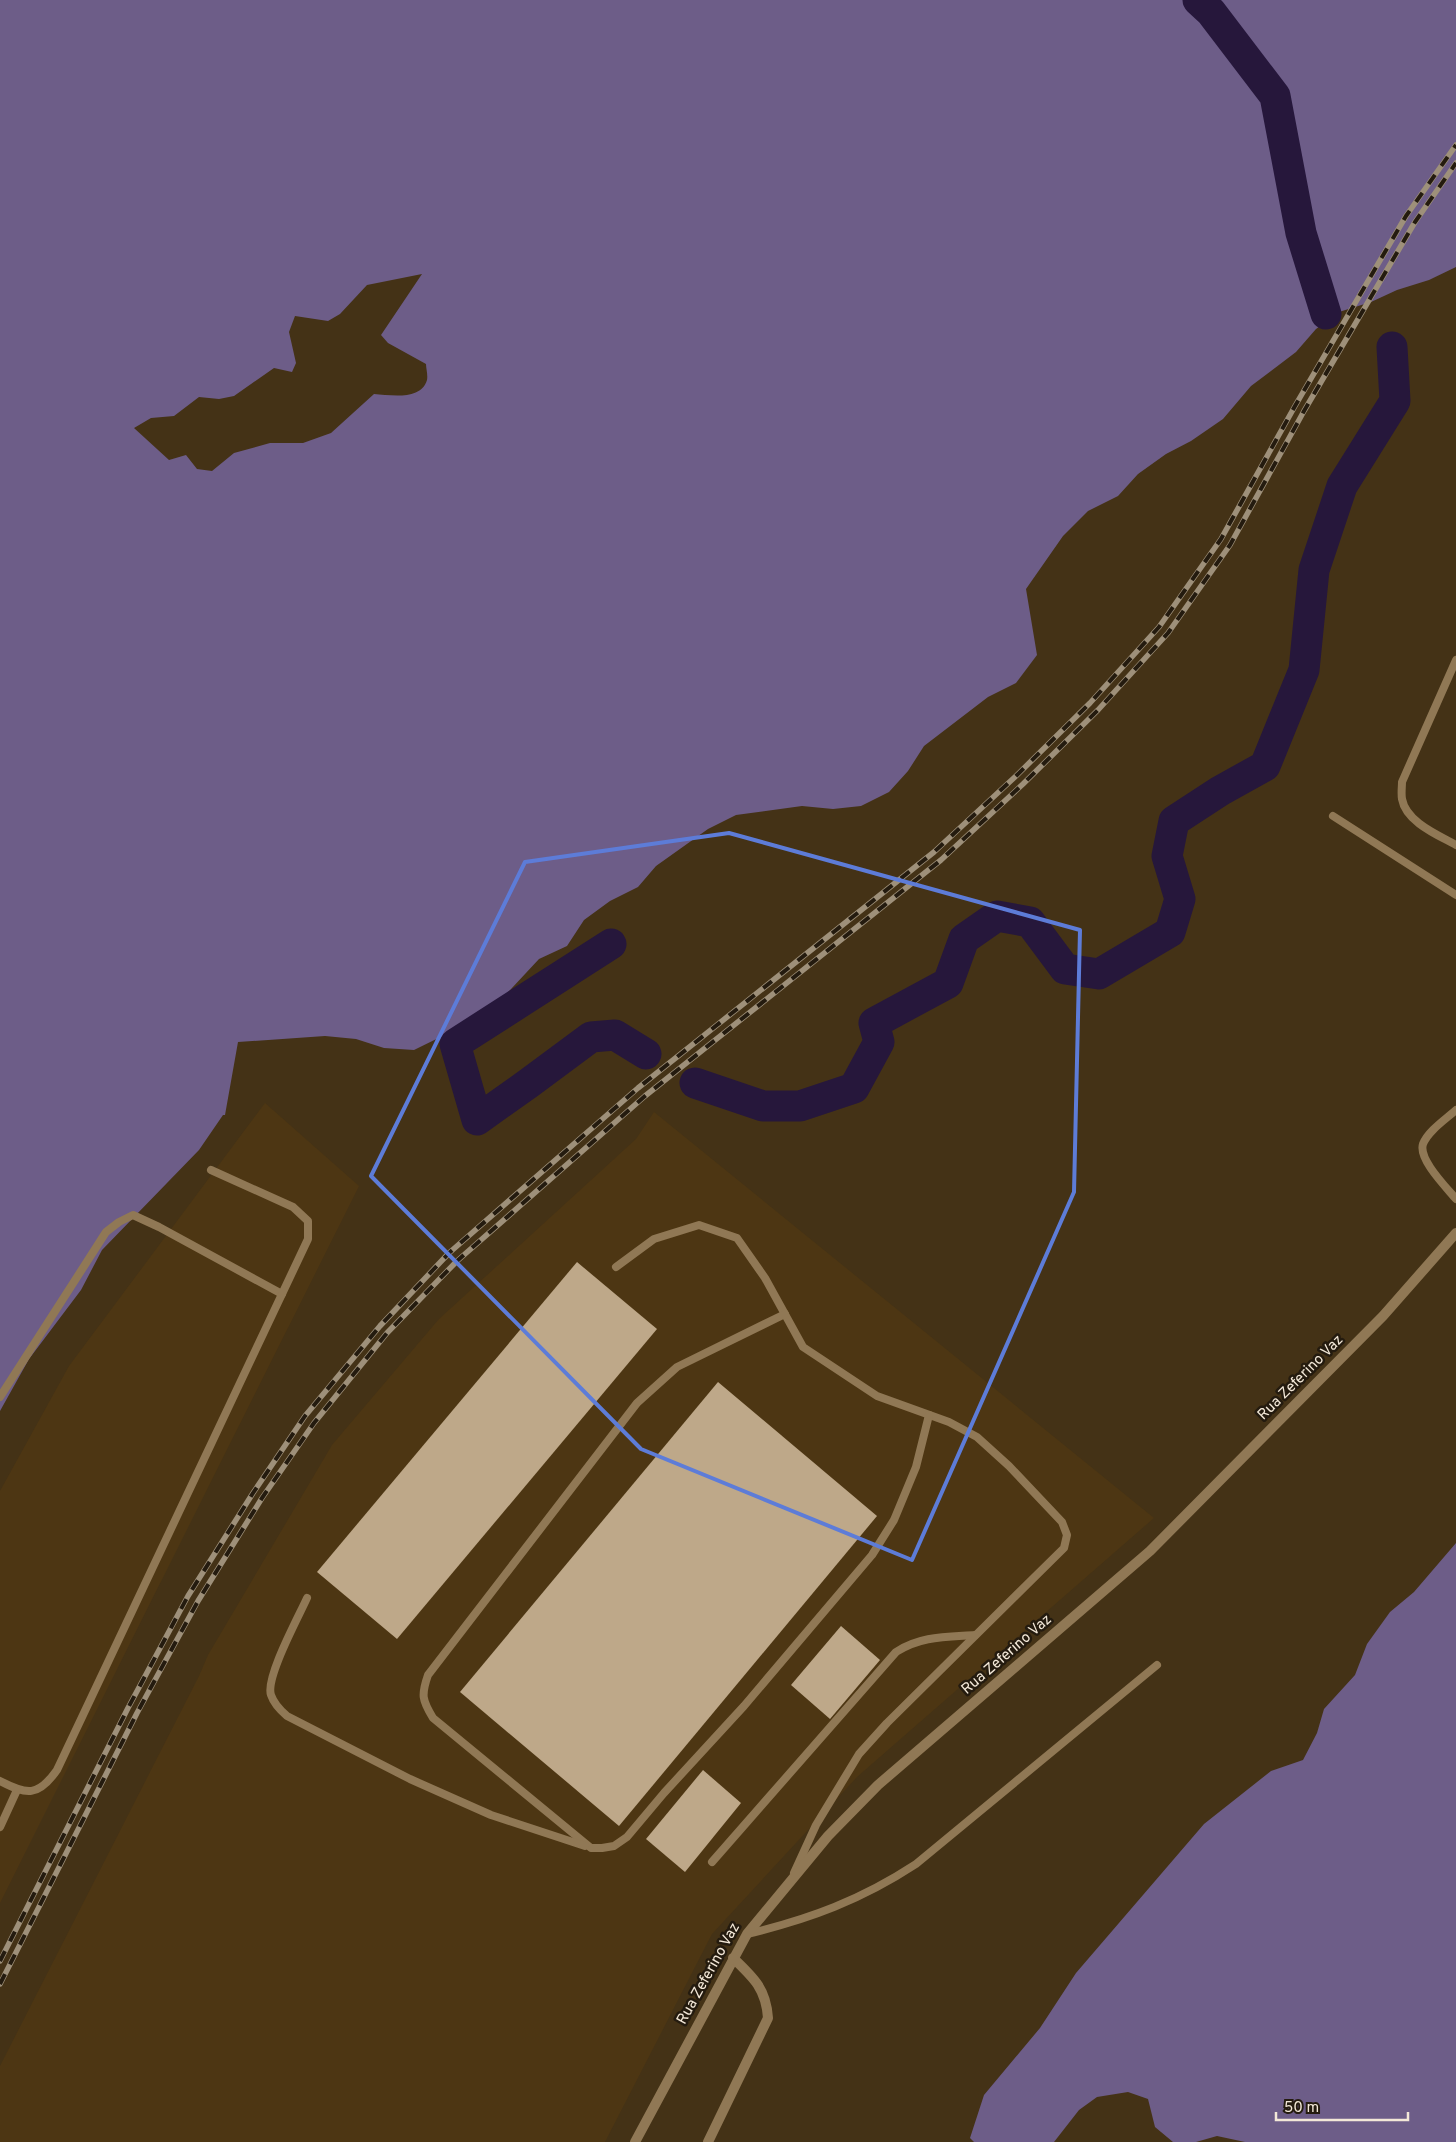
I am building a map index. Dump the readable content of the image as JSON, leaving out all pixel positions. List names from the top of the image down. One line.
{"streets":{"street":["Rua Zeferino Vaz"]},"scale_bar":"50 m"}
